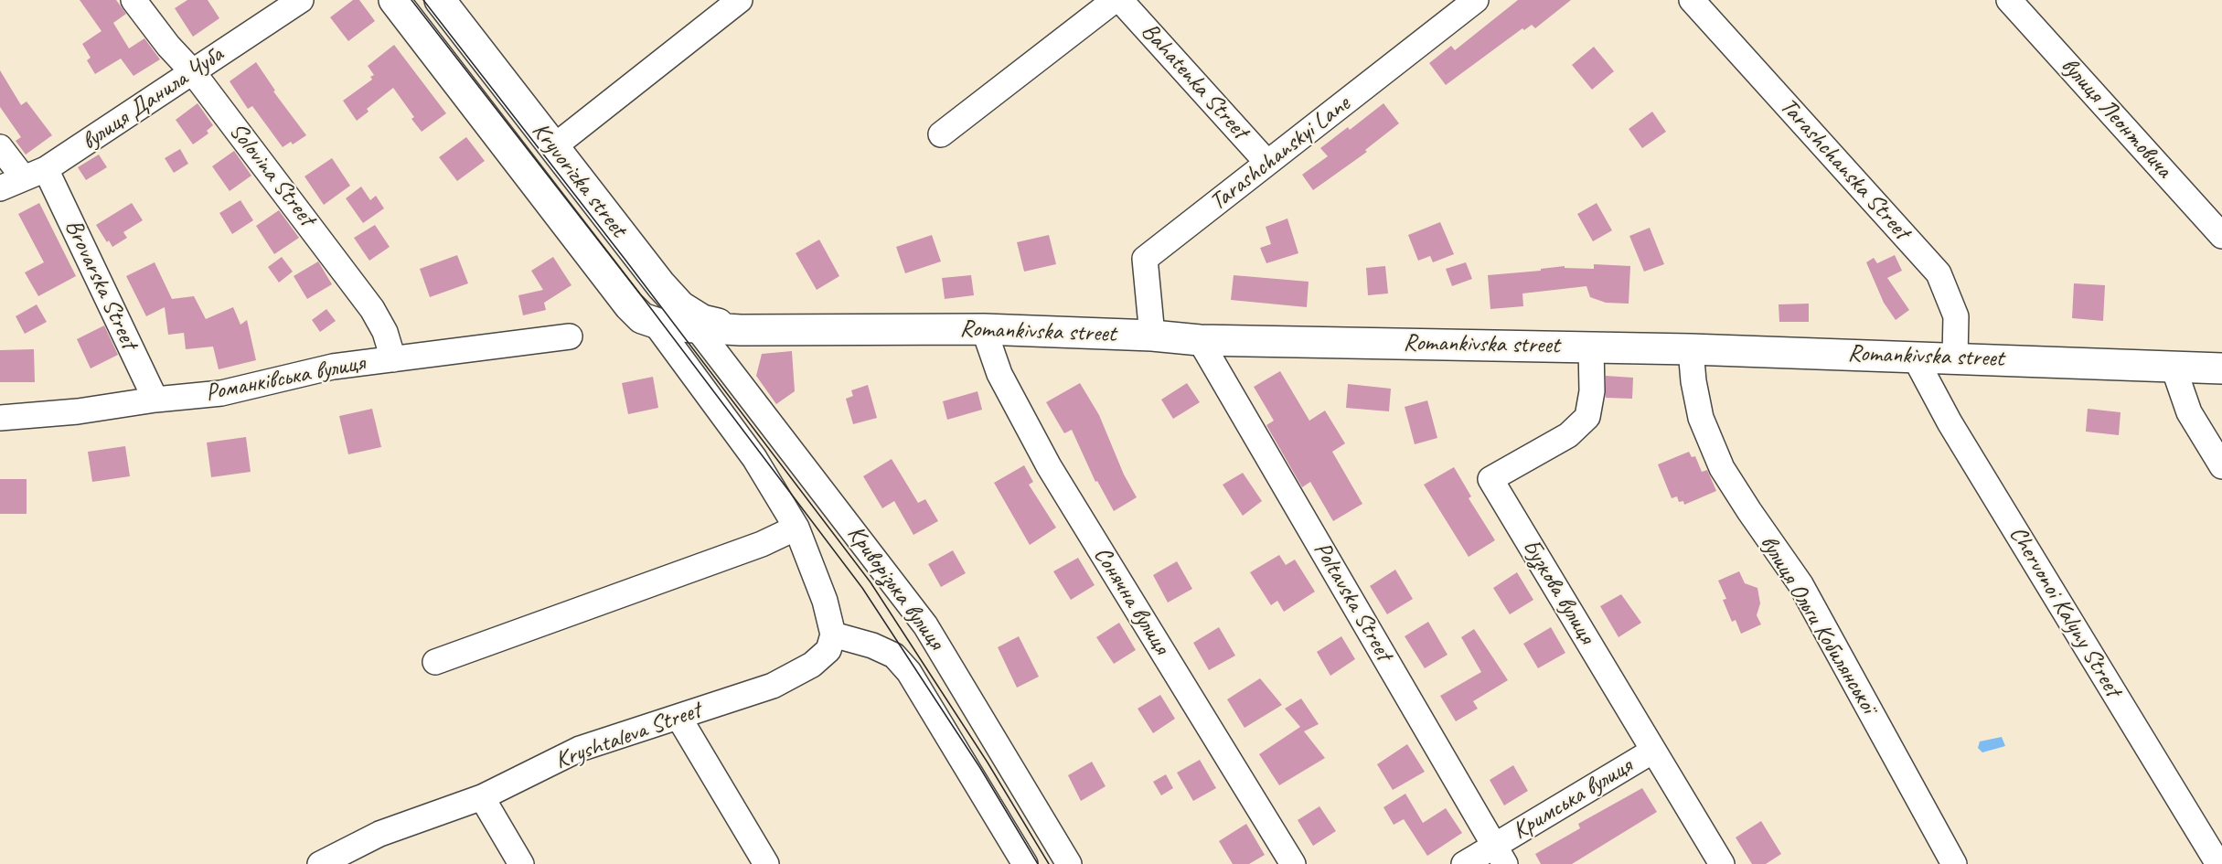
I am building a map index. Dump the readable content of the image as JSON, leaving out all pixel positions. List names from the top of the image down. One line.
{"streets":{"main road":["Kryvorizka street","Romankivska street"],"street":["Bahatenka Street","вулиця Данила Чуба","вулиця Леонтовича","Tarashchanskyi Lane","Tarashchanska Street","Solovina Street","Brovarska Street","Романківська вулиця","Криворізька вулиця","Бузкова вулиця","Сонячна вулиця","Poltavska Street","Chervonoi Kalyny Street","вулиця Ольги Кобилянської","Kryshtaleva Street","Кримська вулиця"]},"crossings":[["Bahatenka Street","Tarashchanskyi Lane"],["вулиця Данила Чуба","Solovina Street"],["вулиця Данила Чуба","Brovarska Street"],["Tarashchanskyi Lane","Romankivska street"],["Tarashchanska Street","Romankivska street"],["Solovina Street","Романківська вулиця"],["Kryvorizka street","Romankivska street"],["Kryvorizka street","Криворізька вулиця"],["Brovarska Street","Романківська вулиця"],["Romankivska street","Бузкова вулиця"],["Romankivska street","Сонячна вулиця"],["Romankivska street","Poltavska Street"],["Romankivska street","Chervonoi Kalyny Street"],["Romankivska street","вулиця Ольги Кобилянської"],["Бузкова вулиця","Кримська вулиця"],["Poltavska Street","Кримська вулиця"]]}
